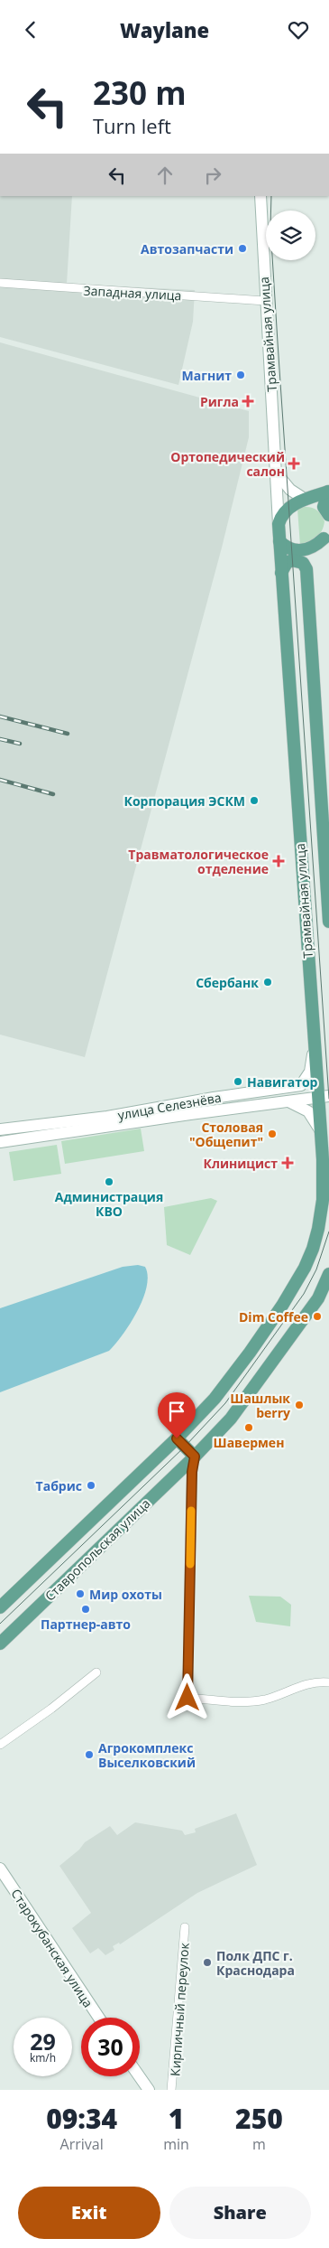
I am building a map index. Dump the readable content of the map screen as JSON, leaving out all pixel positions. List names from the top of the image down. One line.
{"streets":{"main road":["Трамвайная улица","улица Селезнёва","Ставропольская улица","Старокубанская улица"],"street":["Западная улица","Кирпичный переулок"]},"crossings":[["Западная улица","Трамвайная улица"],["Трамвайная улица","улица Селезнёва"],["Трамвайная улица","Ставропольская улица"]],"places":{"other":["Автозапчасти","Магнит","Корпорация ЭСКМ","Сбербанк","Навигатор","Столовая \"Общепит\"","Администрация КВО","Dim Coffee","Шашлык berry","Шавермен","Табрис","Мир охоты","Партнер-авто","Агрокомплекс Выселковский","Полк ДПС г. Краснодара"],"health":["Ригла","Ортопедический салон","Травматологическое отделение","Клиницист"]},"page":{"header":"Waylane","turn":["230 m","Turn left"],"speed":"29 km/h","limit":"30","eta":["09:34","Arrival","1","min","250","m"],"buttons":["Exit","Share"]}}
